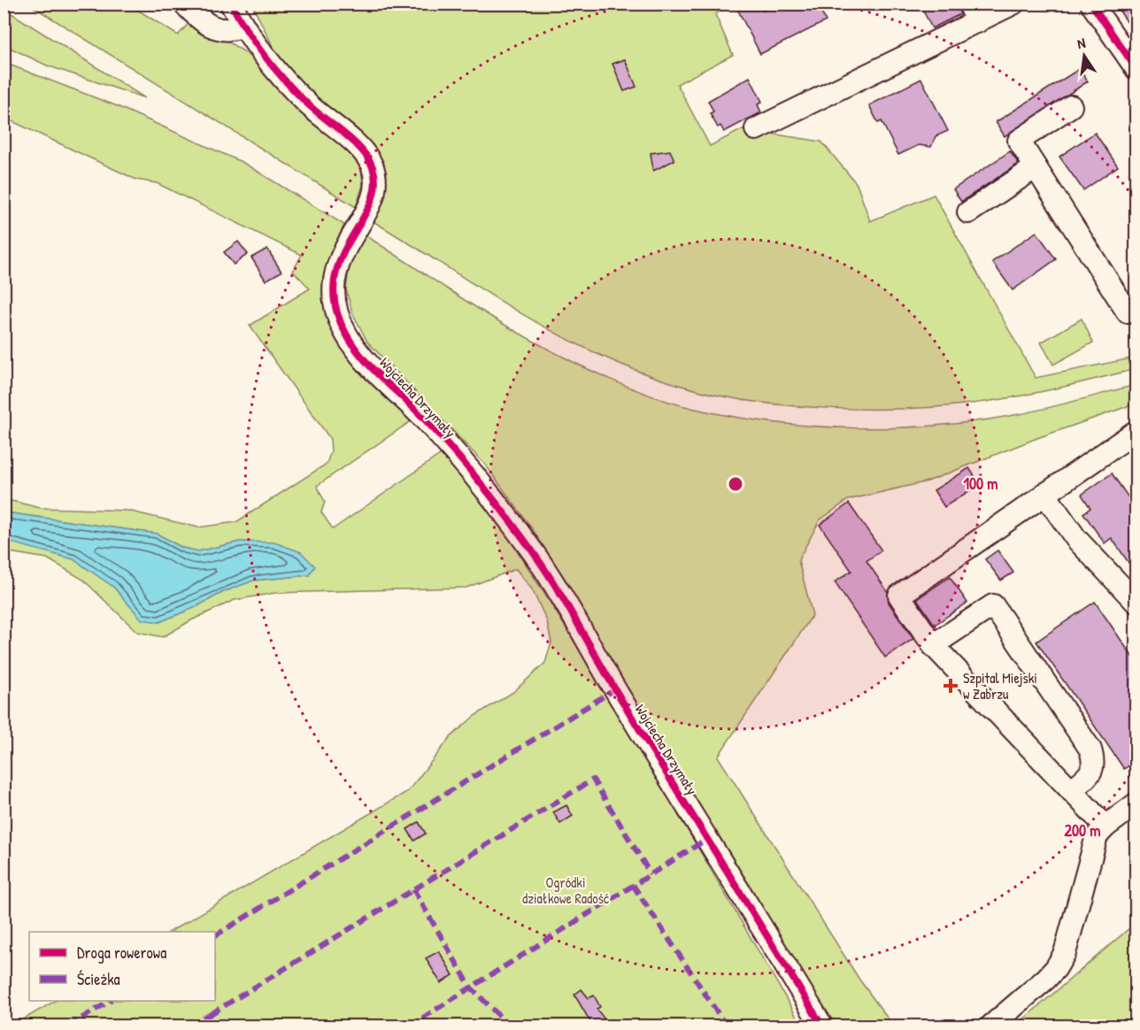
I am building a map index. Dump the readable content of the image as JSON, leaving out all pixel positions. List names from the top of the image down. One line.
{"streets":{"street":["Wojciecha Drzymały"]},"parks":["Ogródki działkowe Radość"],"places":{"health":["Szpital Miejski w Zabrzu"]},"legend":["Droga rowerowa","Ścieżka"],"north":"top","rings":["100 m","200 m"]}
